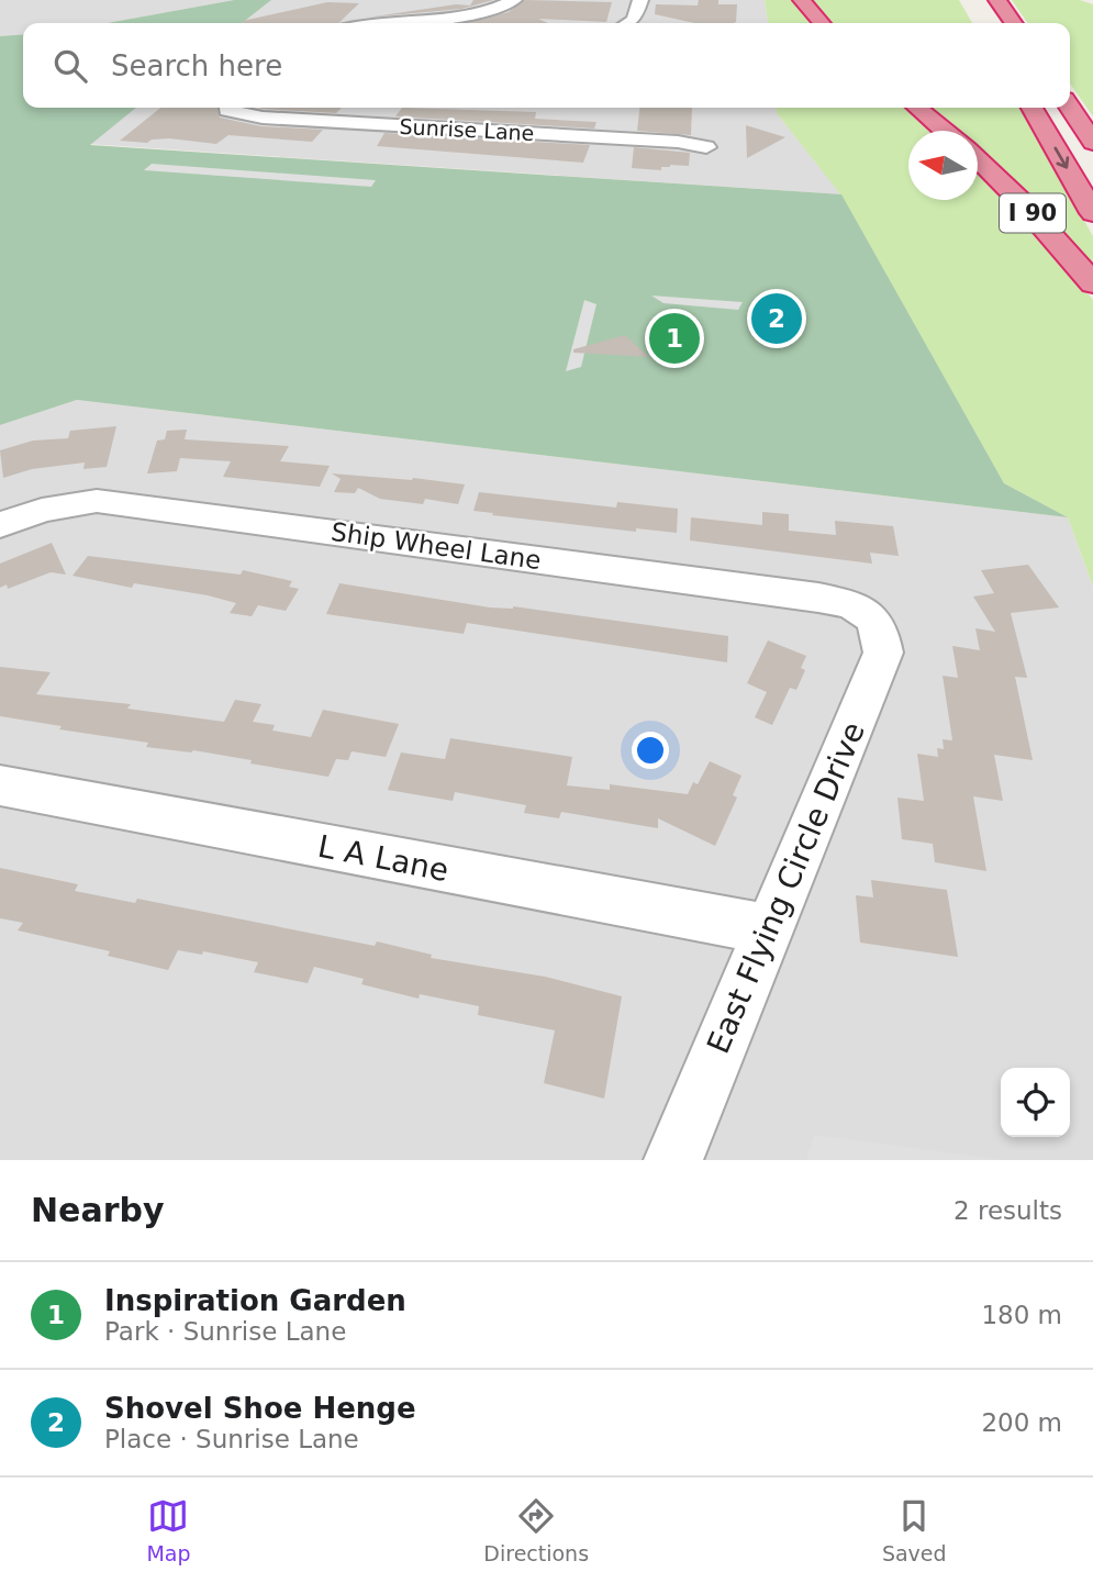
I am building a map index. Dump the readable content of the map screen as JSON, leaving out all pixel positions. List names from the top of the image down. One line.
{"streets":{"highway":["I 90"],"street":["Sunrise Lane","Ship Wheel Lane","L A Lane","East Flying Circle Drive"]},"crossings":[["Ship Wheel Lane","East Flying Circle Drive"],["L A Lane","East Flying Circle Drive"]],"north":"left","page":{"search":"Search here","pins":["2","1"],"heading":["Nearby","2 results"],"list":[{"mark":"1","name":"Inspiration Garden","note":"Park · Sunrise Lane","value":"180 m"},{"mark":"2","name":"Shovel Shoe Henge","note":"Place · Sunrise Lane","value":"200 m"}],"nav":["Map","Directions","Saved"]}}
